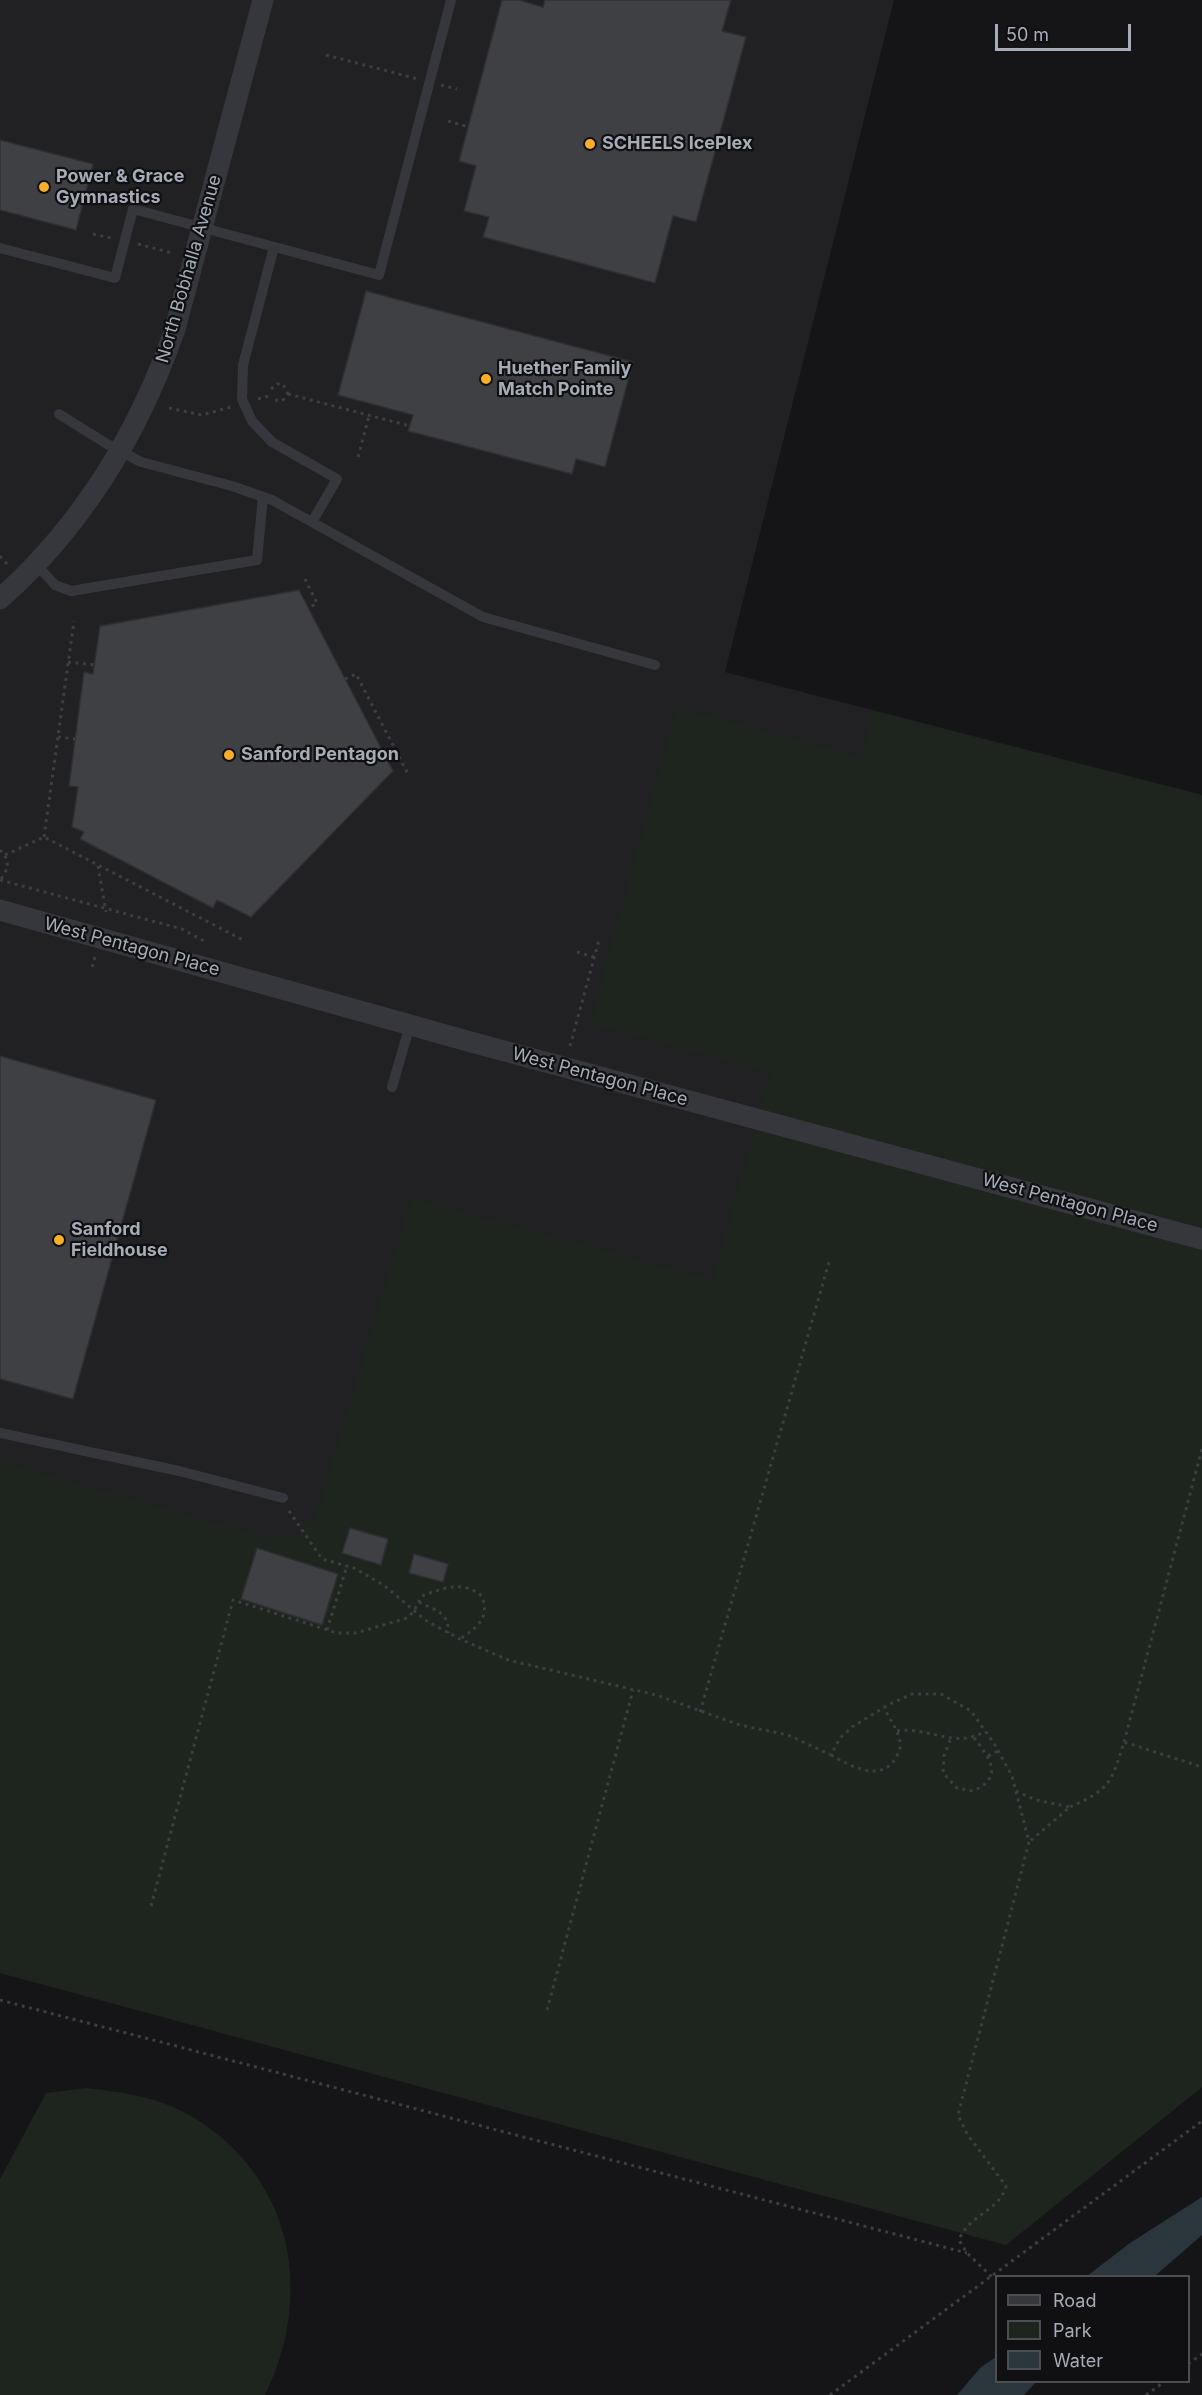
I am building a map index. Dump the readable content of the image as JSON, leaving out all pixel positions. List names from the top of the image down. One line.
{"streets":{"street":["North Bobhalla Avenue","West Pentagon Place"]},"places":["SCHEELS IcePlex","Power & Grace Gymnastics","Huether Family Match Pointe","Sanford Pentagon","Sanford Fieldhouse"],"legend":["Road","Park","Water"],"scale_bar":"50 m"}
